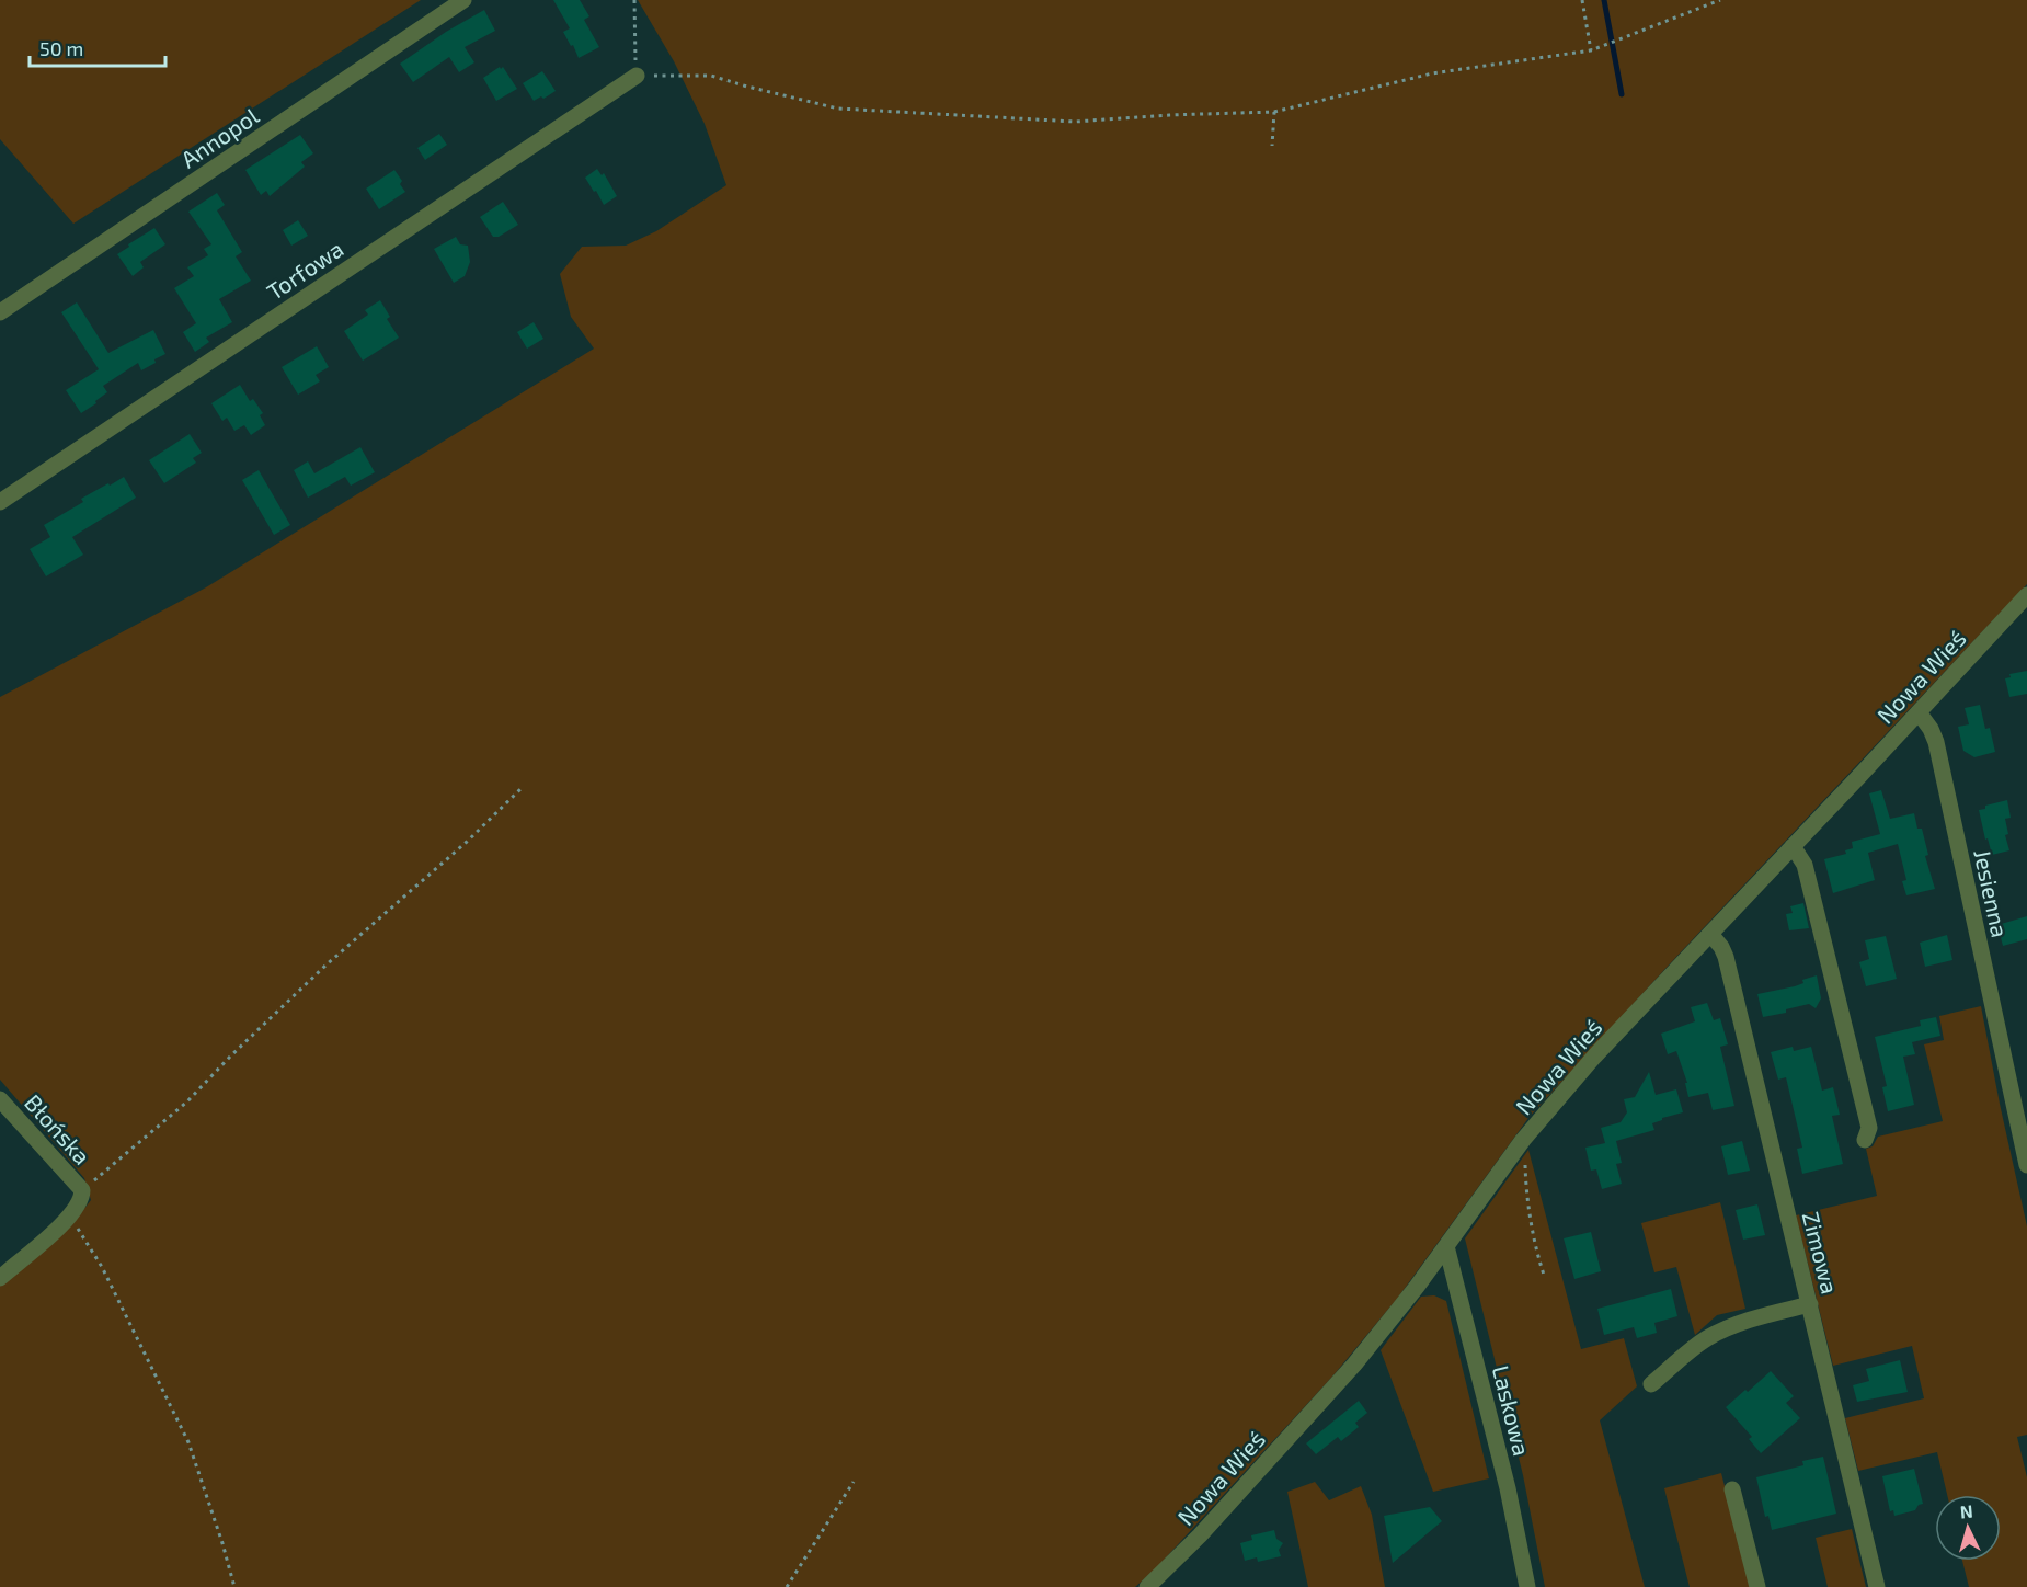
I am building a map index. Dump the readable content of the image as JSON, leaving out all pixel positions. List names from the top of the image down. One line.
{"streets":{"street":["Annopol","Torfowa","Nowa Wieś","Jesienna","Błońska","Zimowa","Laskowa"]},"crossings":[["Nowa Wieś","Jesienna"],["Nowa Wieś","Zimowa"],["Nowa Wieś","Laskowa"]],"scale_bar":"50 m","north":"top"}
